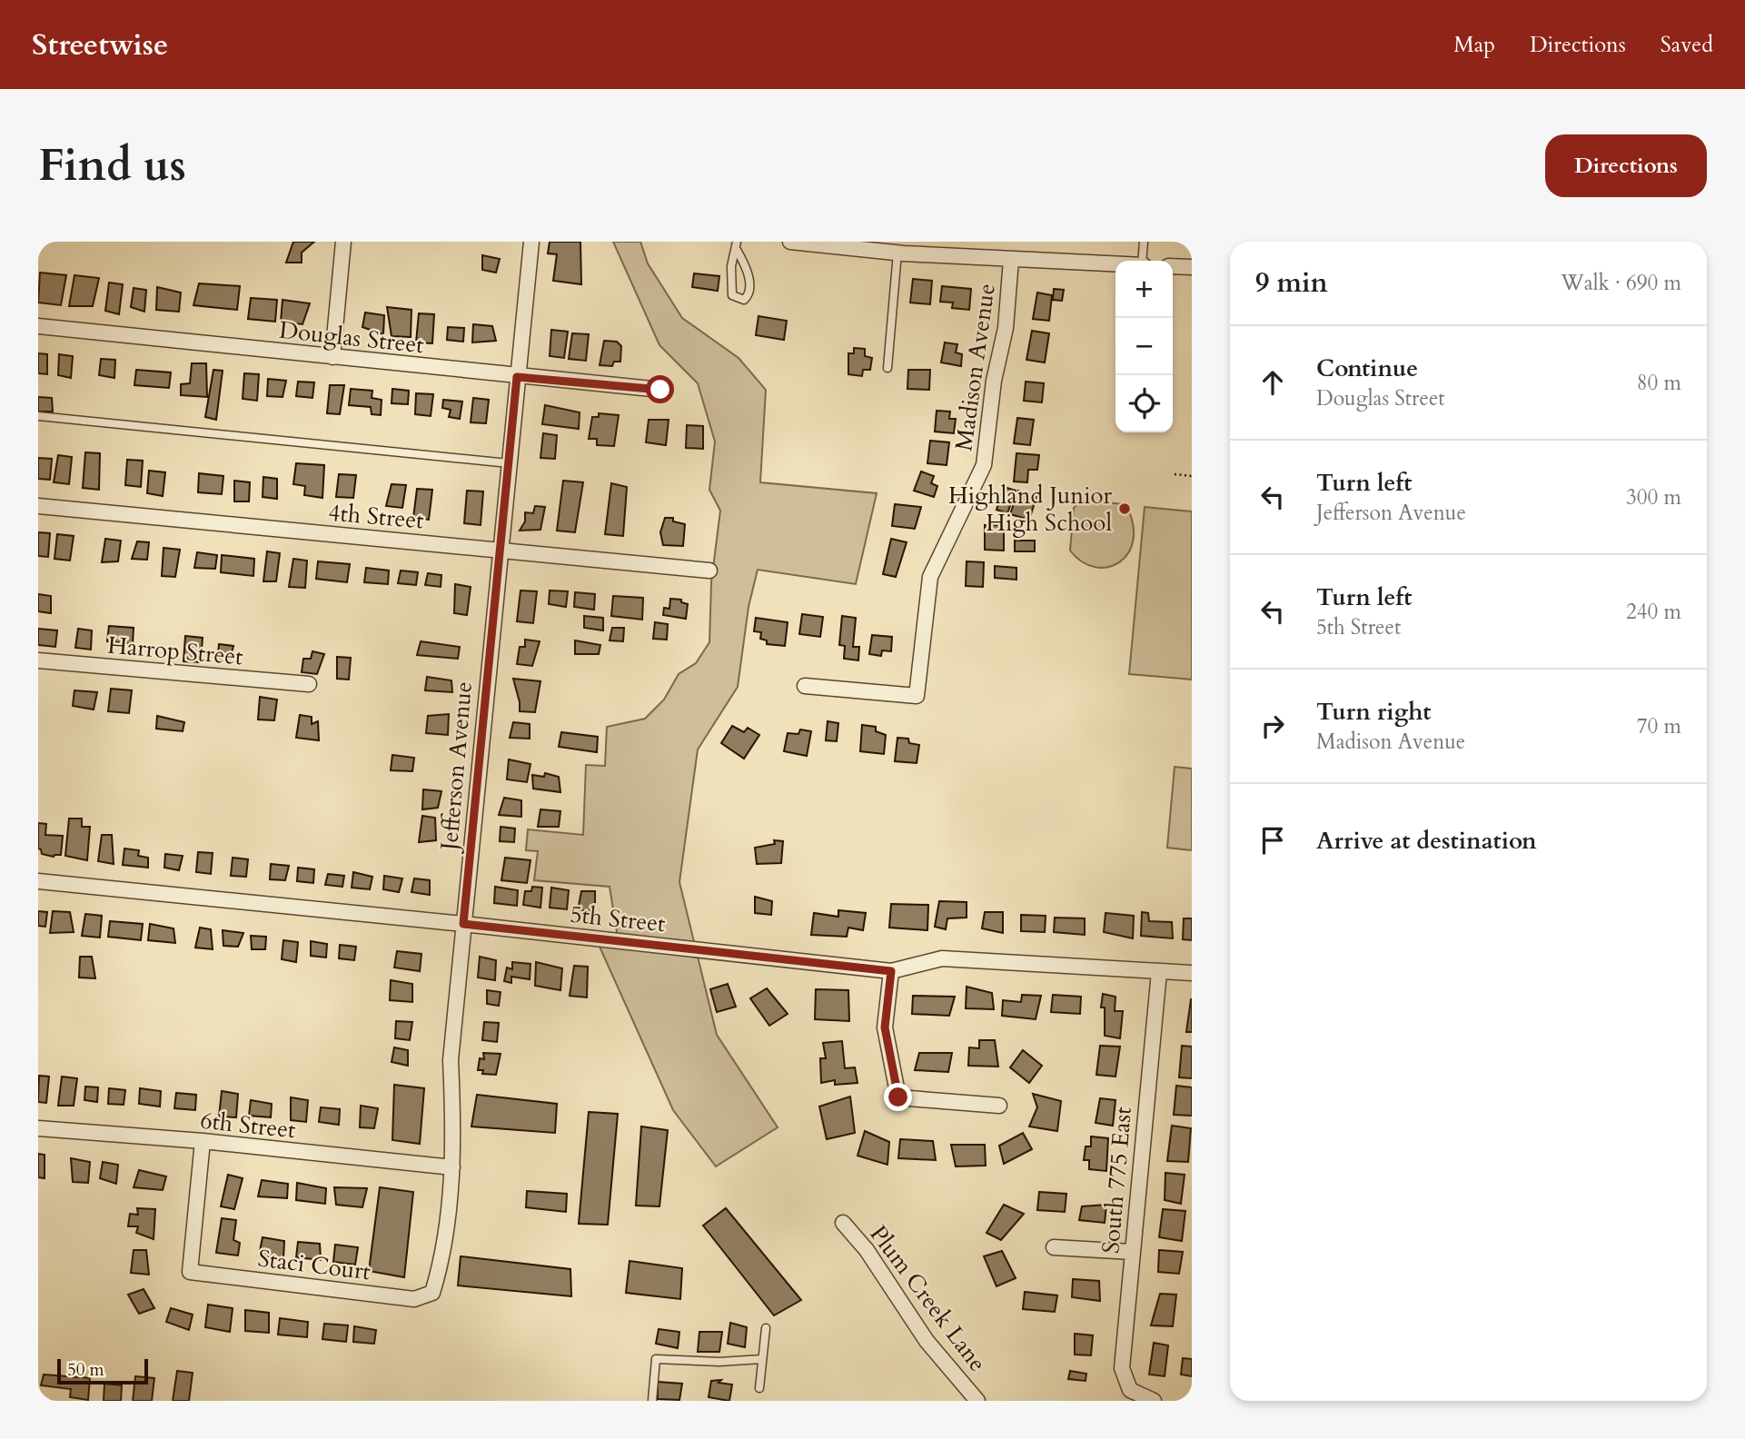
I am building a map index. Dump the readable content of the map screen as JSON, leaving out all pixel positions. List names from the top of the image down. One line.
{"streets":{"street":["Douglas Street","Madison Avenue","4th Street","Harrop Street","Jefferson Avenue","5th Street","6th Street","South 775 East","Staci Court","Plum Creek Lane"]},"crossings":[["Douglas Street","Jefferson Avenue"],["4th Street","Jefferson Avenue"],["Jefferson Avenue","5th Street"],["Jefferson Avenue","6th Street"],["Jefferson Avenue","Staci Court"],["5th Street","South 775 East"],["6th Street","Staci Court"]],"places":["Highland Junior High School"],"scale_bar":"50 m","page":{"header":"Streetwise","nav":["Map","Directions","Saved"],"buttons":"Directions","title":"Find us","heading":["9 min","Walk · 690 m"],"map_buttons":["+","−"],"list":[["Continue","Douglas Street","80 m"],["Turn left","Jefferson Avenue","300 m"],["Turn left","5th Street","240 m"],["Turn right","Madison Avenue","70 m"],"Arrive at destination"],"scale":"50 m"}}
